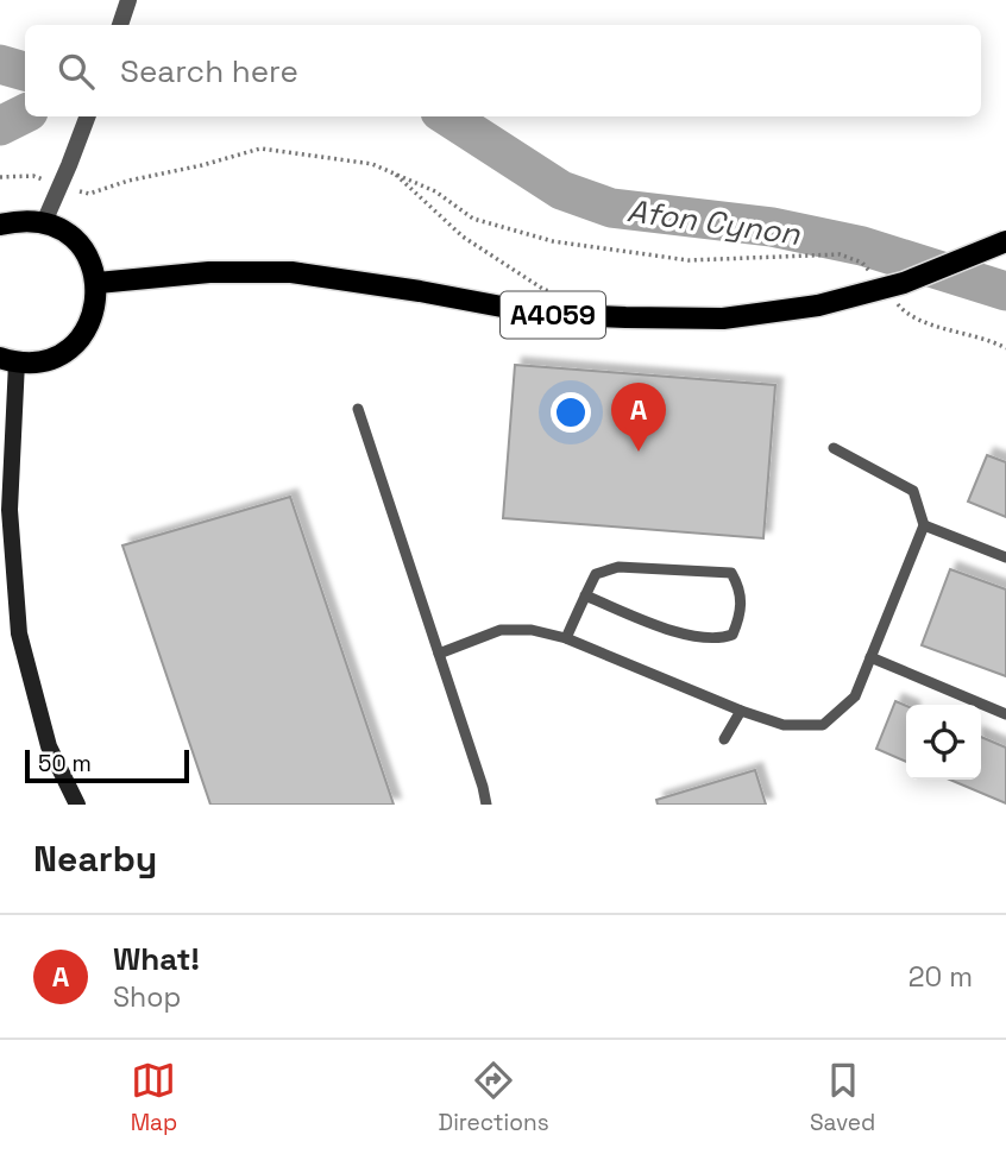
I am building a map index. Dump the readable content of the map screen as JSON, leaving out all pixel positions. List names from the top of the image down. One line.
{"streets":{"main road":["A4059"]},"water":["Afon Cynon"],"scale_bar":"50 m","page":{"search":"Search here","pins":"A","scale":"50 m","heading":"Nearby","list":[{"mark":"A","name":"What!","note":"Shop","value":"20 m"}],"nav":["Map","Directions","Saved"]}}
